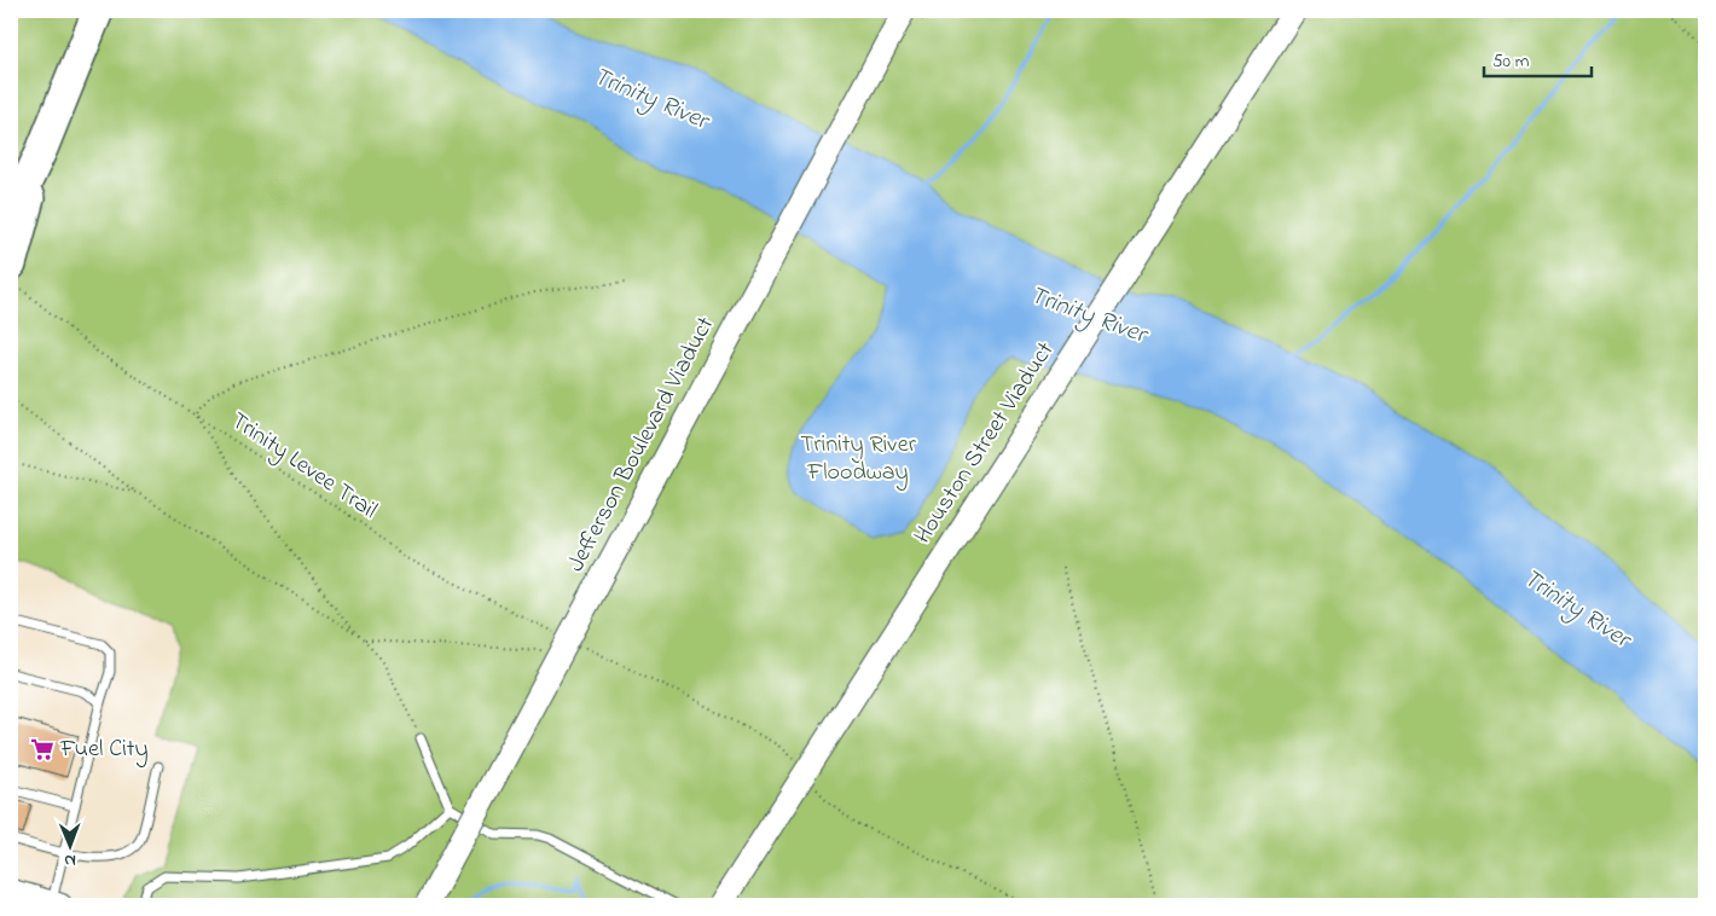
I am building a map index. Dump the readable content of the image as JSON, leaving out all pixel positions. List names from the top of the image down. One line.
{"streets":{"main road":["Houston Street Viaduct","Jefferson Boulevard Viaduct"],"path":["Trinity Levee Trail"]},"water":["Trinity River"],"parks":["Trinity River Floodway"],"places":{"supermarket":["Fuel City"]},"scale_bar":"50 m","north":"bottom"}
